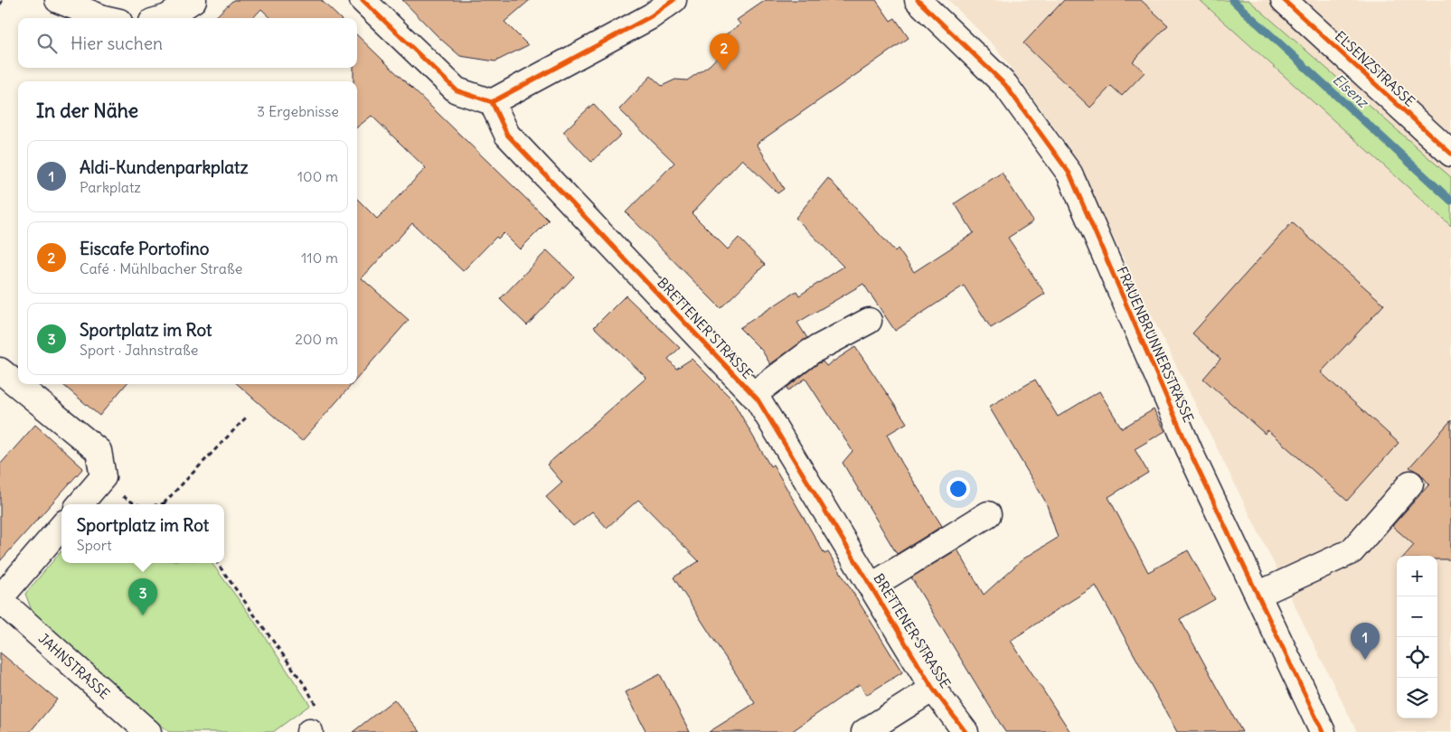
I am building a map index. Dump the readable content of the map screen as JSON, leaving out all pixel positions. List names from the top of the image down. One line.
{"streets":{"street":["ELSENZSTRASSE","BRETTENER STRASSE","FRAUENBRUNNERSTRASSE","JAHNSTRASSE"]},"water":["Elsenz"],"page":{"search":"Hier suchen","pins":["2","3","1"],"heading":["In der Nähe","3 Ergebnisse"],"list":[{"mark":"1","name":"Aldi-Kundenparkplatz","note":"Parkplatz","value":"100 m"},{"mark":"2","name":"Eiscafe Portofino","note":"Café · Mühlbacher Straße","value":"110 m"},{"mark":"3","name":"Sportplatz im Rot","note":"Sport · Jahnstraße","value":"200 m"}],"popup":["Sportplatz im Rot","Sport"],"map_buttons":["+","−"]}}
